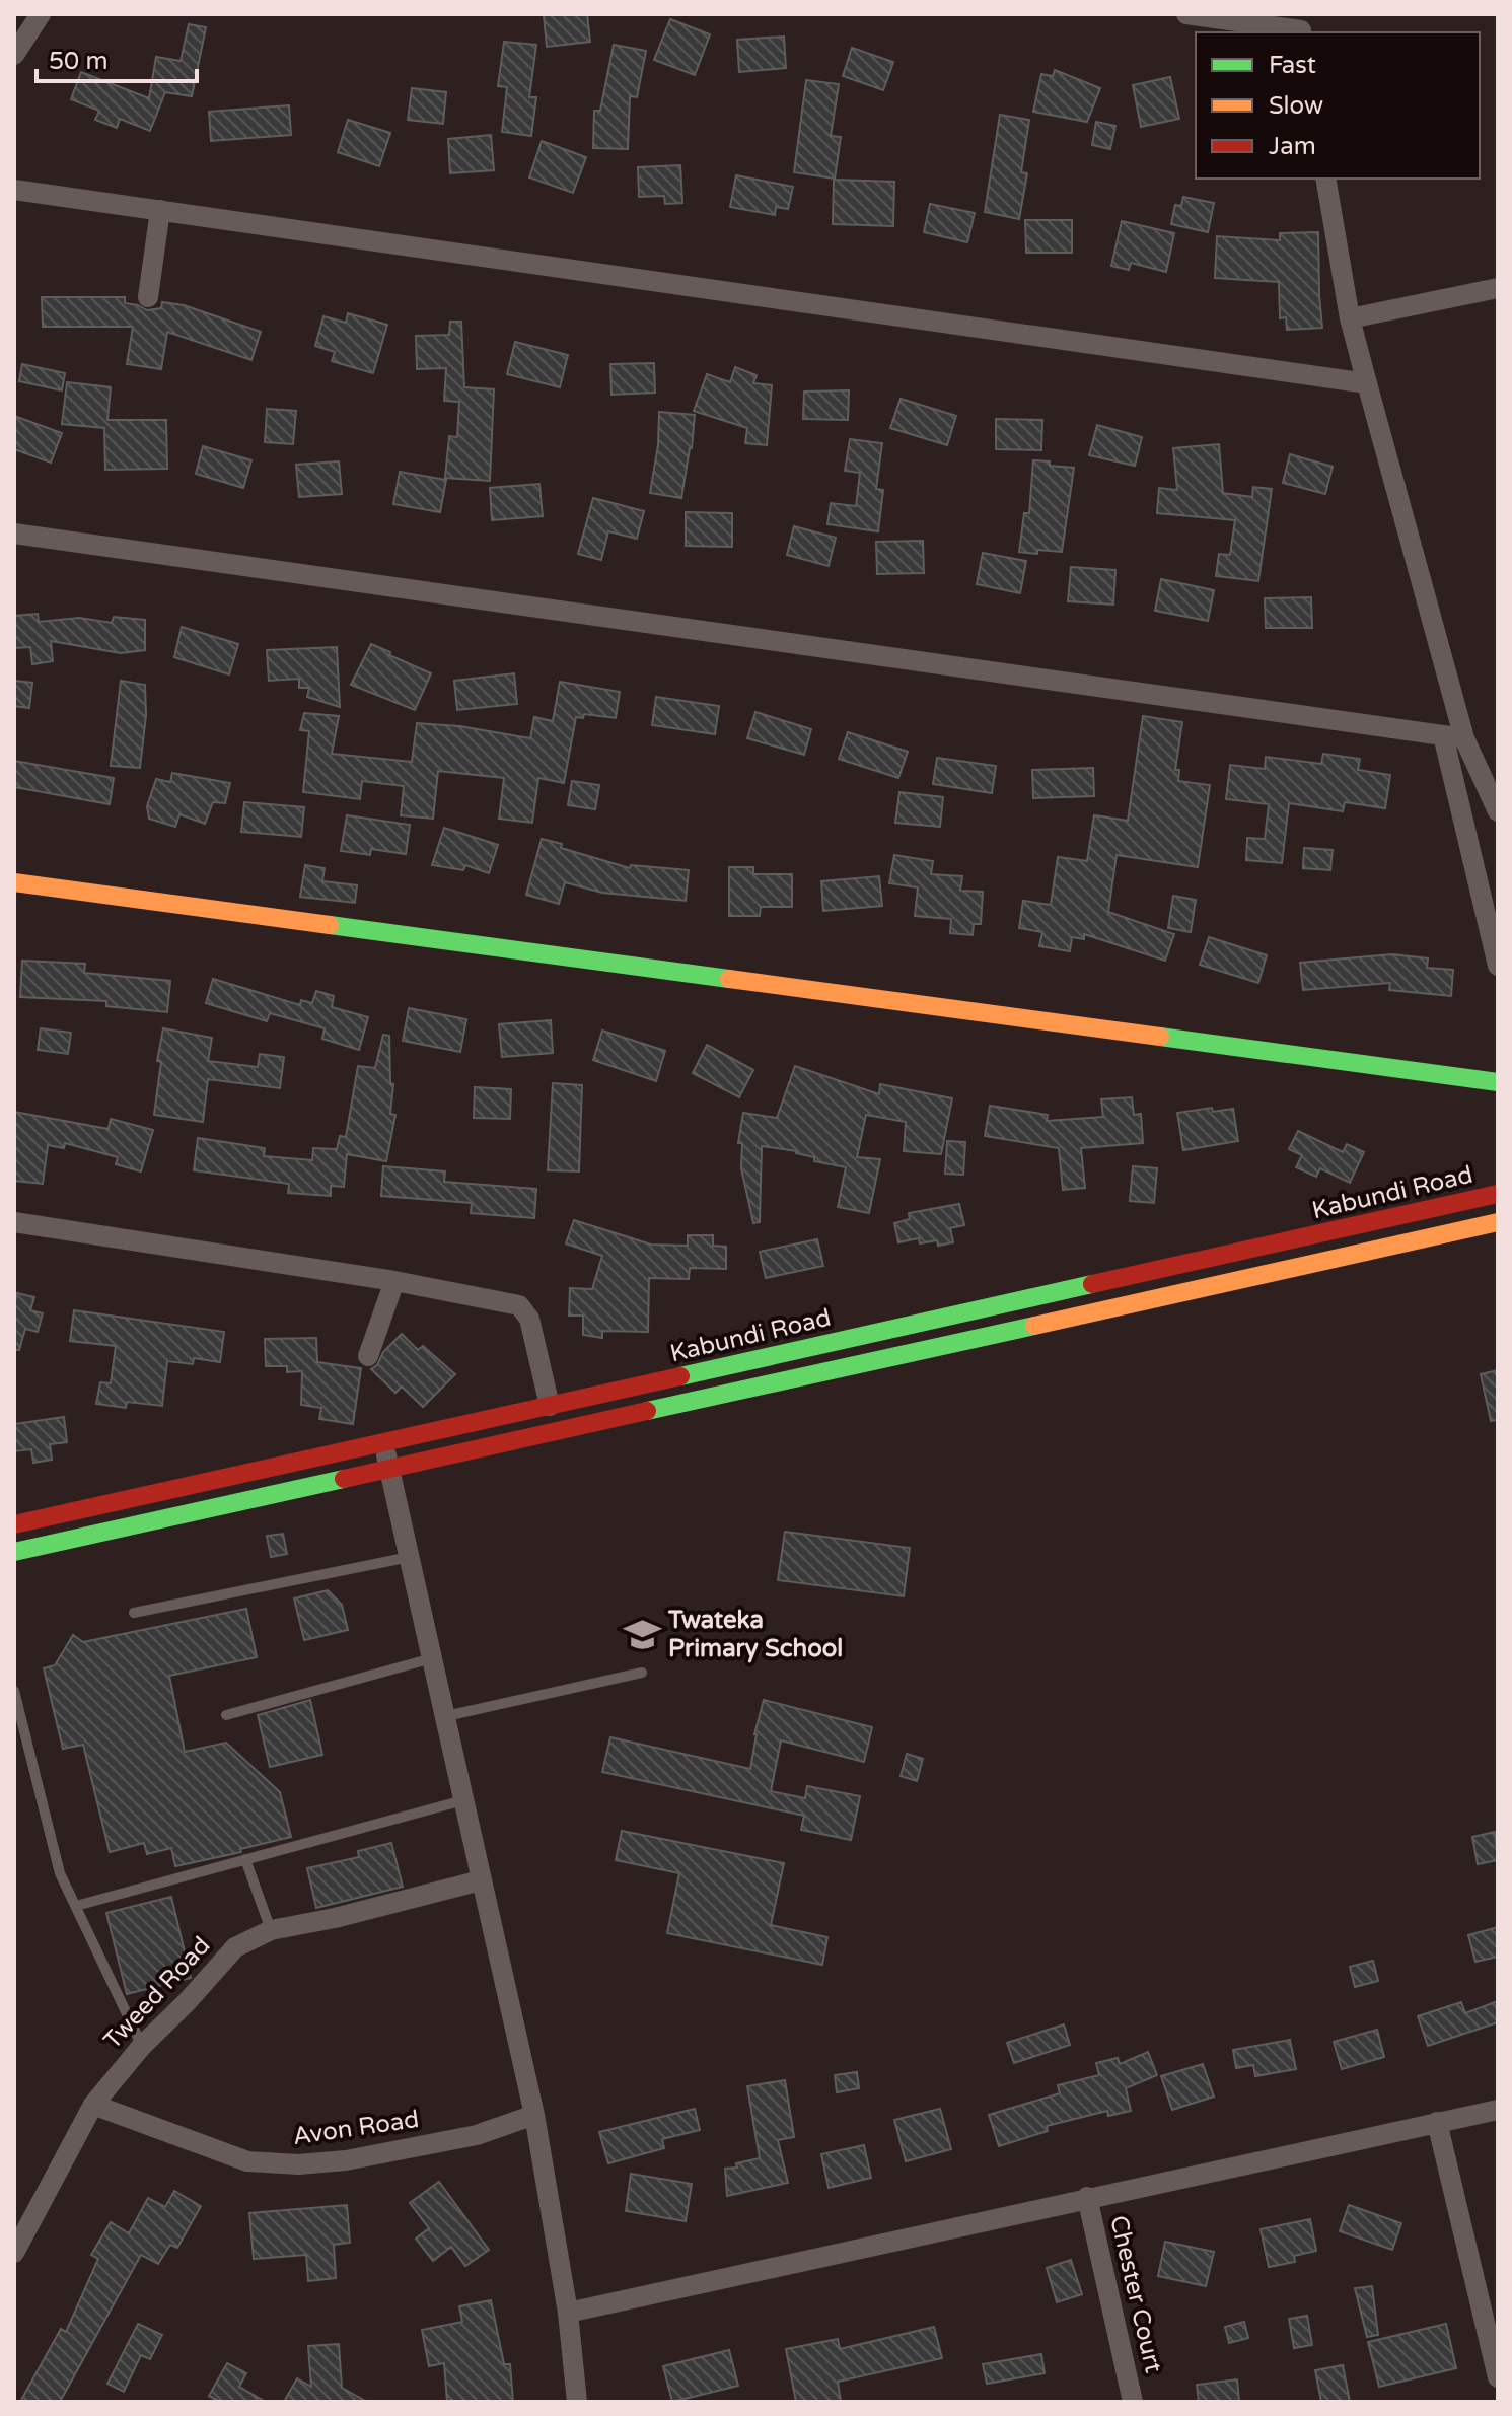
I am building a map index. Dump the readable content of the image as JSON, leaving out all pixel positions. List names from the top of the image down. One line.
{"streets":{"street":["Kabundi Road","Tweed Road","Avon Road","Chester Court"]},"crossings":[["Tweed Road","Avon Road"]],"places":{"school or university":["Twateka Primary School"]},"legend":["Fast","Slow","Jam"],"scale_bar":"50 m"}
